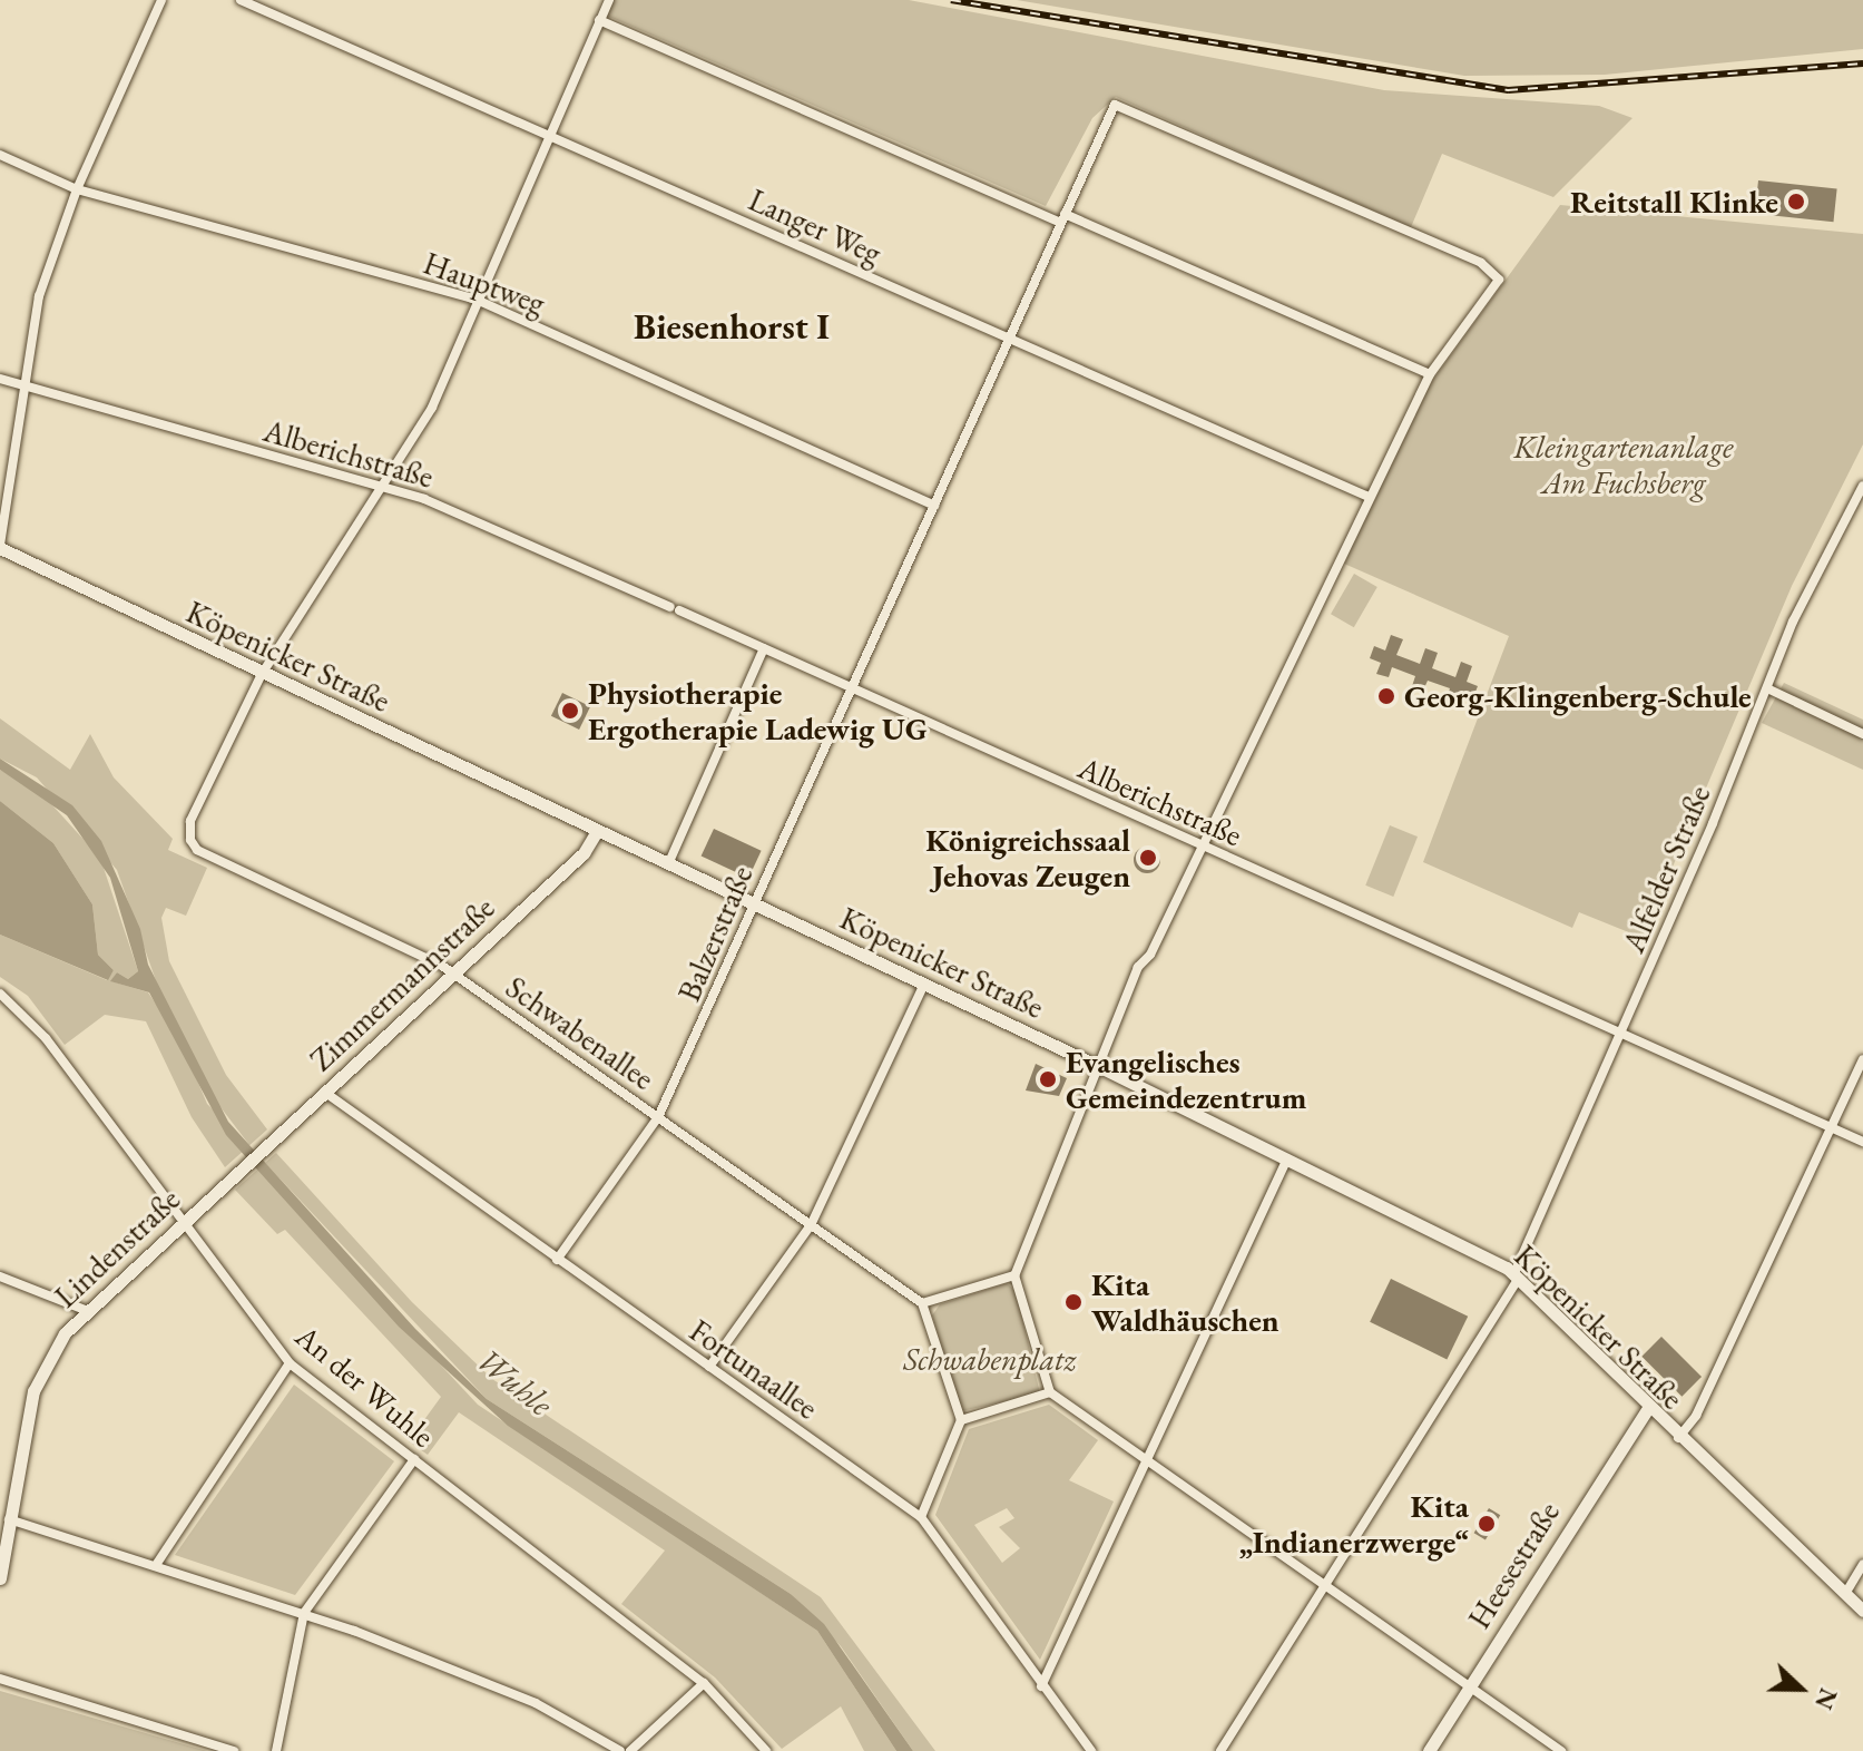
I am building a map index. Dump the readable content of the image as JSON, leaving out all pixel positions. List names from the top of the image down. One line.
{"streets":{"main road":["Köpenicker Straße","Zimmermannstraße","Lindenstraße","Heesestraße"],"street":["Langer Weg","Hauptweg","Alberichstraße","Alfelder Straße","Balzerstraße","Schwabenallee","Fortunaallee","An der Wuhle"]},"crossings":[["Langer Weg","Balzerstraße"],["Hauptweg","Balzerstraße"],["Alberichstraße","Alfelder Straße"],["Alberichstraße","Balzerstraße"],["Köpenicker Straße","Alfelder Straße"],["Köpenicker Straße","Balzerstraße"],["Köpenicker Straße","Zimmermannstraße"],["Köpenicker Straße","Schwabenallee"],["Köpenicker Straße","Heesestraße"],["Balzerstraße","Schwabenallee"],["Balzerstraße","Fortunaallee"],["Zimmermannstraße","Schwabenallee"],["Zimmermannstraße","Lindenstraße"],["Zimmermannstraße","Fortunaallee"],["Lindenstraße","An der Wuhle"]],"districts":["Biesenhorst I"],"water":["Wuhle"],"parks":["Kleingartenanlage Am Fuchsberg","Schwabenplatz"],"places":["Reitstall Klinke","Georg-Klingenberg-Schule","Physiotherapie Ergotherapie Ladewig UG","Königreichssaal Jehovas Zeugen","Evangelisches Gemeindezentrum","Kita Waldhäuschen","Kita „Indianerzwerge“"],"north":"right"}
